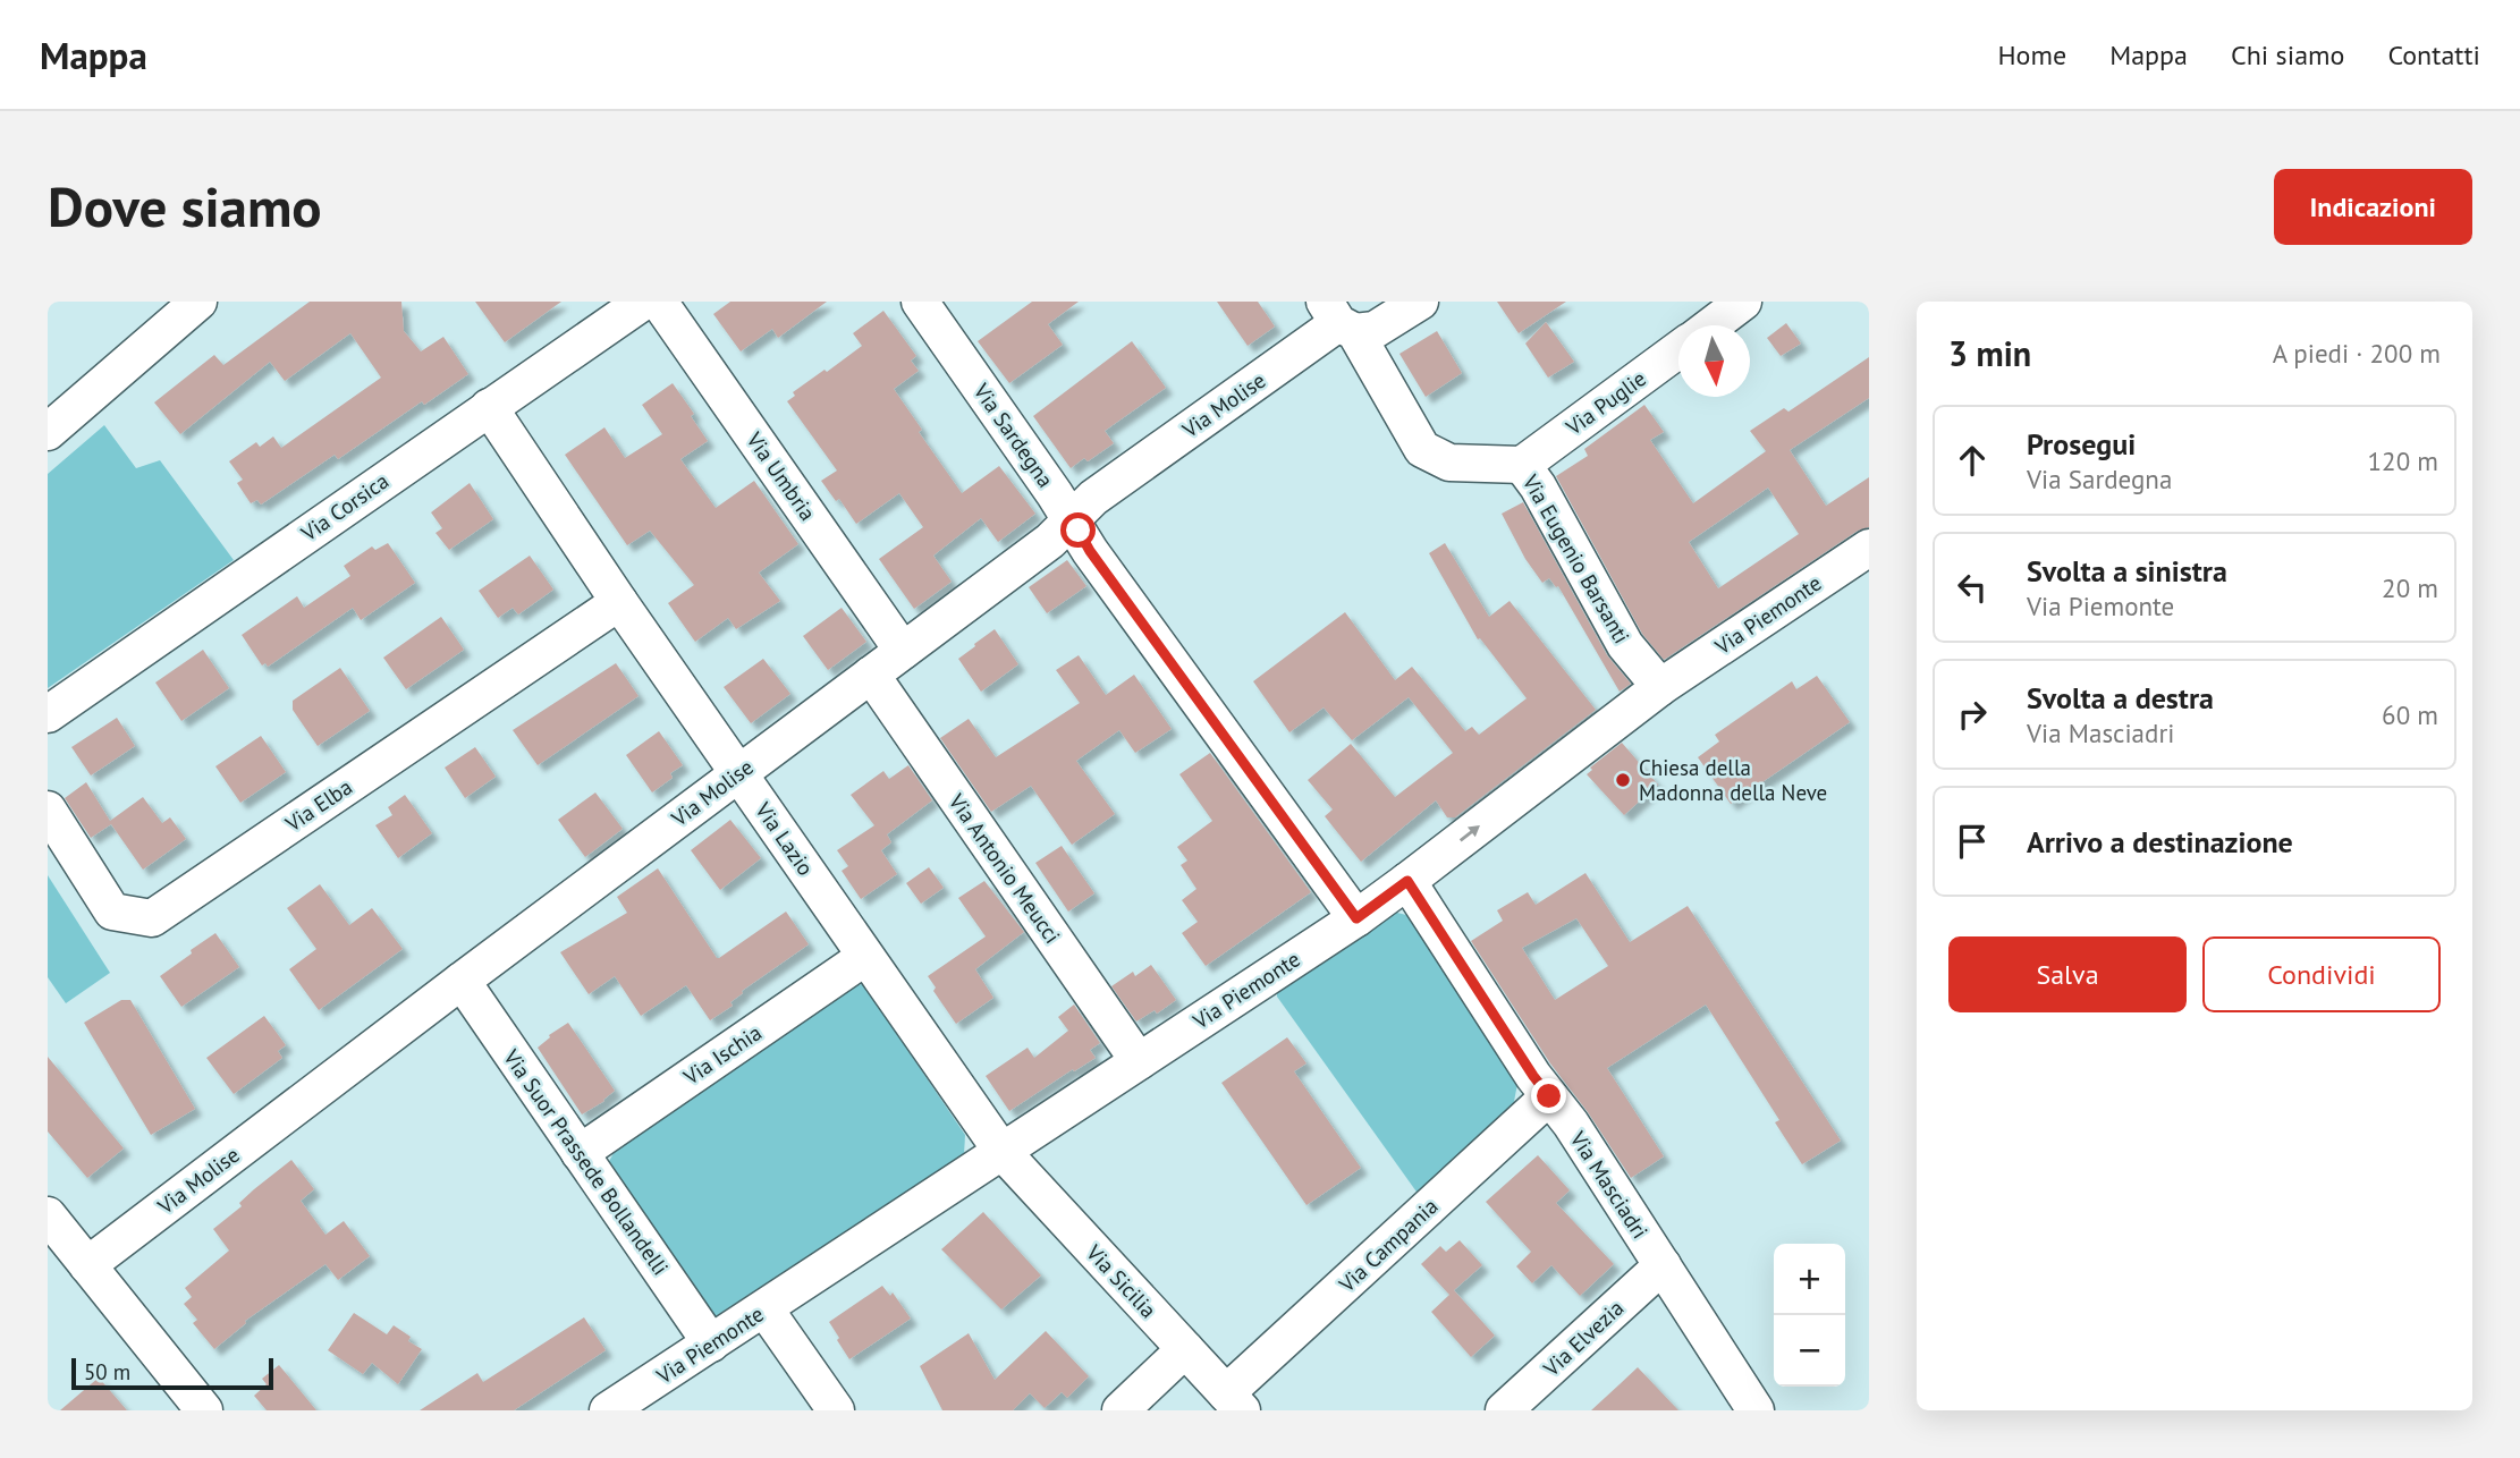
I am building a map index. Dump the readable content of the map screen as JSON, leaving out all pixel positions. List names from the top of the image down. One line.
{"streets":{"street":["Via Puglie","Via Molise","Via Sardegna","Via Umbria","Via Corsica","Via Eugenio Barsanti","Via Piemonte","Via Elba","Via Lazio","Via Antonio Meucci","Via Ischia","Via Suor Prassede Bollandelli","Via Masciadri","Via Campania","Via Sicilia","Via Elvezia"]},"crossings":[["Via Puglie","Via Eugenio Barsanti"],["Via Molise","Via Sardegna"],["Via Molise","Via Umbria"],["Via Molise","Via Eugenio Barsanti"],["Via Molise","Via Lazio"],["Via Molise","Via Antonio Meucci"],["Via Molise","Via Suor Prassede Bollandelli"],["Via Sardegna","Via Piemonte"],["Via Corsica","Via Lazio"],["Via Eugenio Barsanti","Via Piemonte"],["Via Piemonte","Via Lazio"],["Via Piemonte","Via Antonio Meucci"],["Via Piemonte","Via Suor Prassede Bollandelli"],["Via Piemonte","Via Masciadri"],["Via Piemonte","Via Sicilia"],["Via Elba","Via Lazio"],["Via Lazio","Via Ischia"],["Via Lazio","Via Sicilia"],["Via Ischia","Via Suor Prassede Bollandelli"],["Via Masciadri","Via Campania"],["Via Masciadri","Via Elvezia"],["Via Campania","Via Sicilia"]],"places":["Chiesa della Madonna della Neve"],"scale_bar":"50 m","north":"bottom","page":{"header":"Mappa","nav":["Home","Mappa","Chi siamo","Contatti"],"buttons":["Indicazioni",["Salva","Condividi"]],"title":"Dove siamo","heading":["3 min","A piedi · 200 m"],"list":[["Prosegui","Via Sardegna","120 m"],["Svolta a sinistra","Via Piemonte","20 m"],["Svolta a destra","Via Masciadri","60 m"],"Arrivo a destinazione"],"map_buttons":["+","−"],"scale":"50 m"}}
